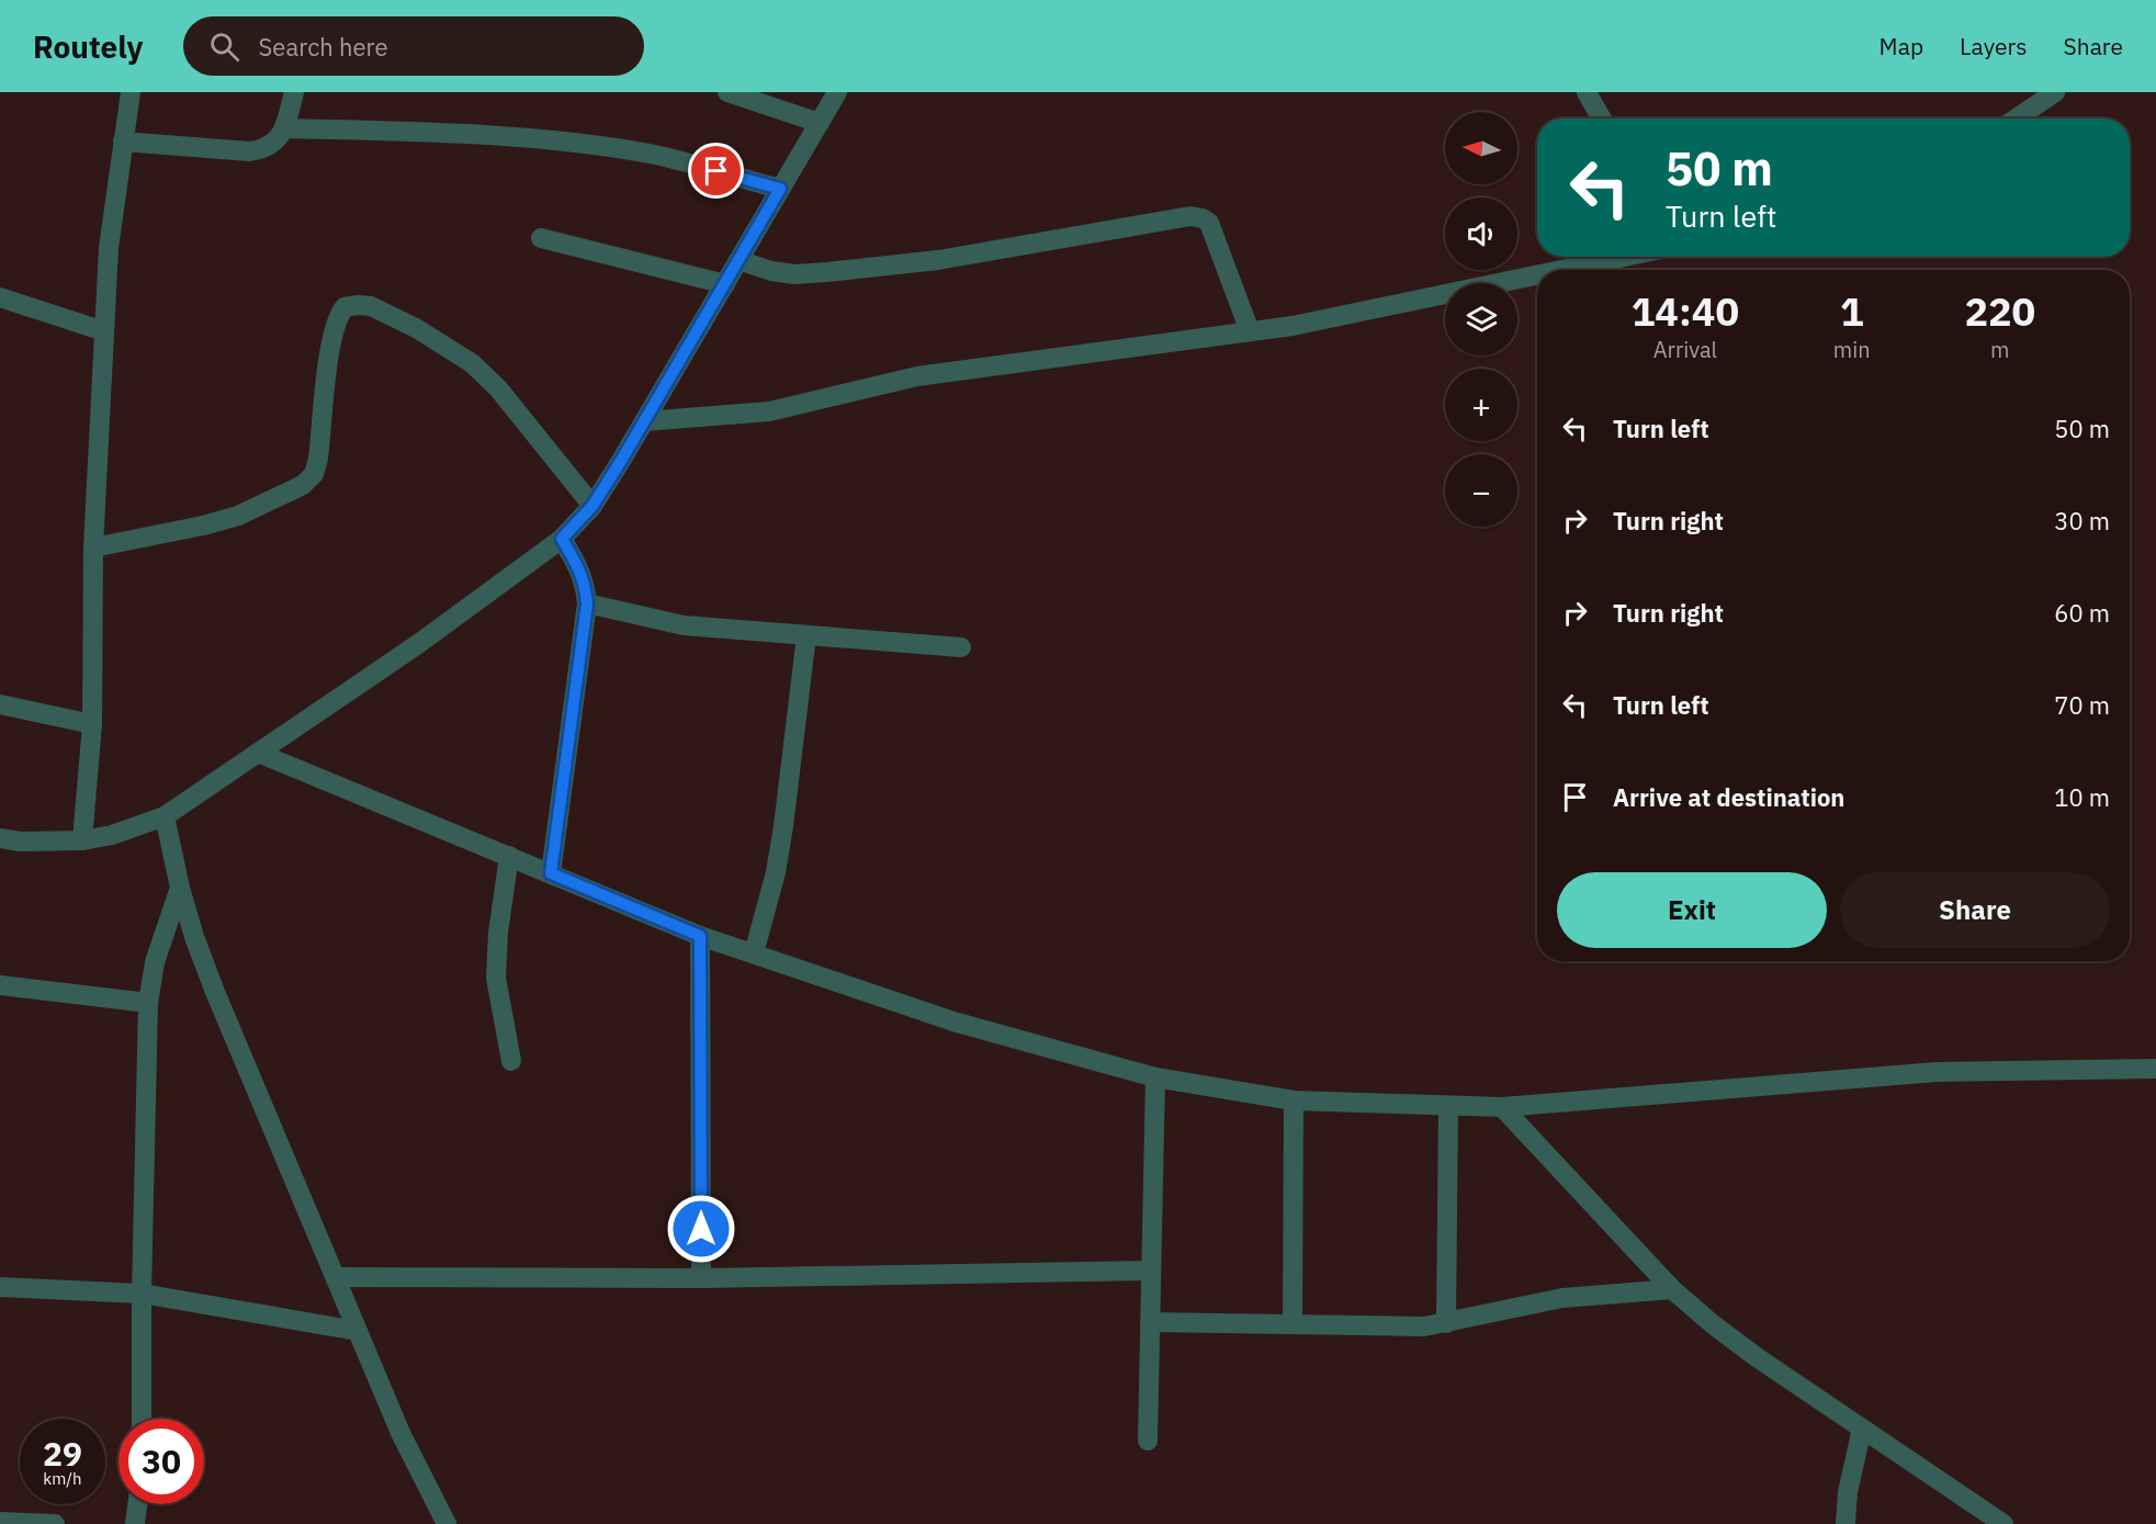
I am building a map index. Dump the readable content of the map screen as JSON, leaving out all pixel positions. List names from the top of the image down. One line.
{"north":"left","page":{"header":"Routely","search":"Search here","nav":["Map","Layers","Share"],"map_buttons":["+","−"],"turn":["50 m","Turn left"],"eta":["14:40","Arrival","1","min","220","m"],"list":[{"name":"Turn left","value":"50 m"},{"name":"Turn right","value":"30 m"},{"name":"Turn right","value":"60 m"},{"name":"Turn left","value":"70 m"},{"name":"Arrive at destination","value":"10 m"}],"buttons":["Exit","Share"],"speed":"29 km/h","limit":"30"}}
